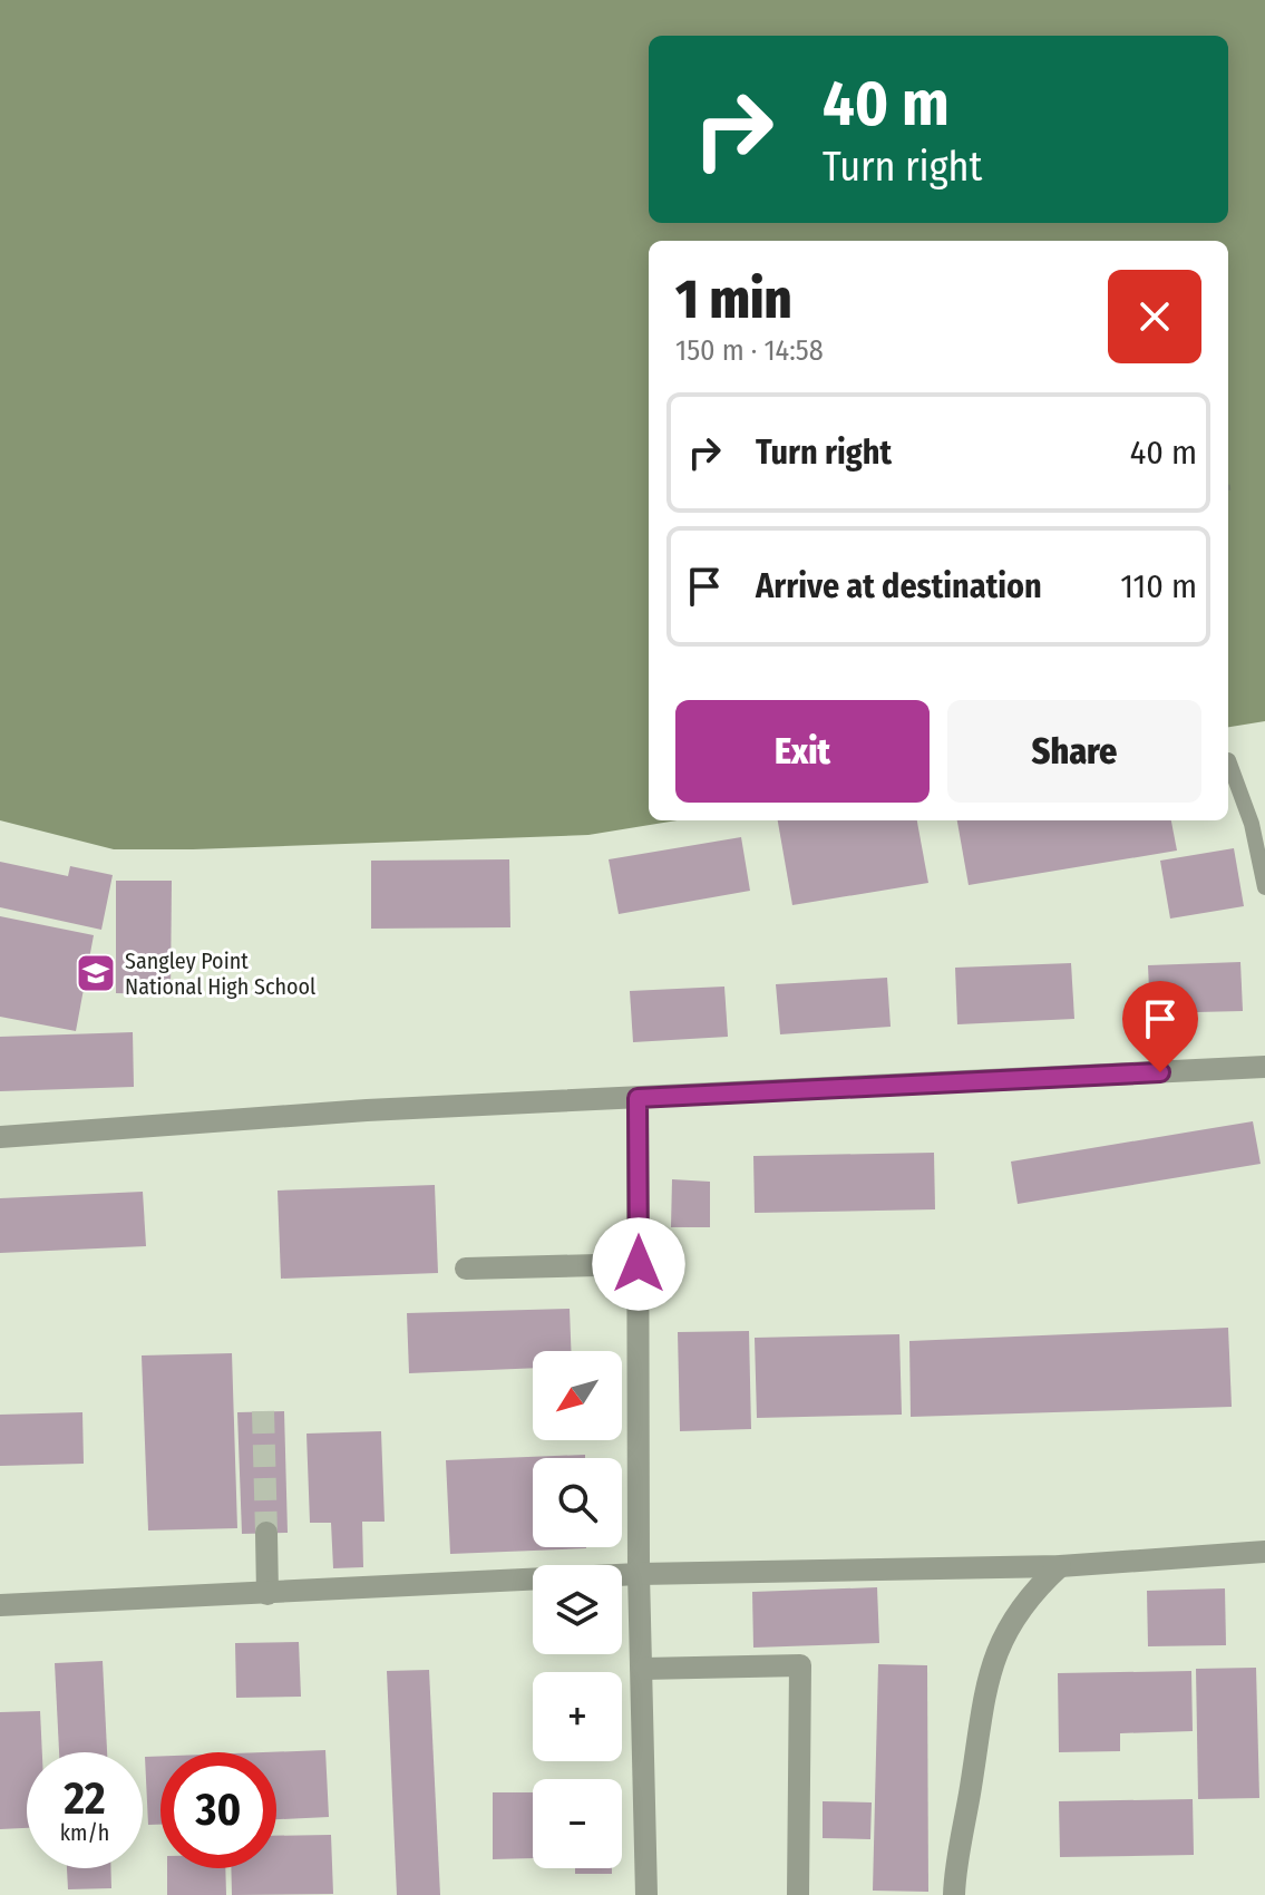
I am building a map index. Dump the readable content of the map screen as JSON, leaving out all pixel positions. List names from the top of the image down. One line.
{"places":{"school or university":["Sangley Point National High School"]},"north":"bottom left","page":{"turn":["40 m","Turn right"],"heading":["1 min","150 m · 14:58"],"list":[{"name":"Turn right","value":"40 m"},{"name":"Arrive at destination","value":"110 m"}],"buttons":["Exit","Share"],"map_buttons":["+","−"],"speed":"22 km/h","limit":"30"}}
